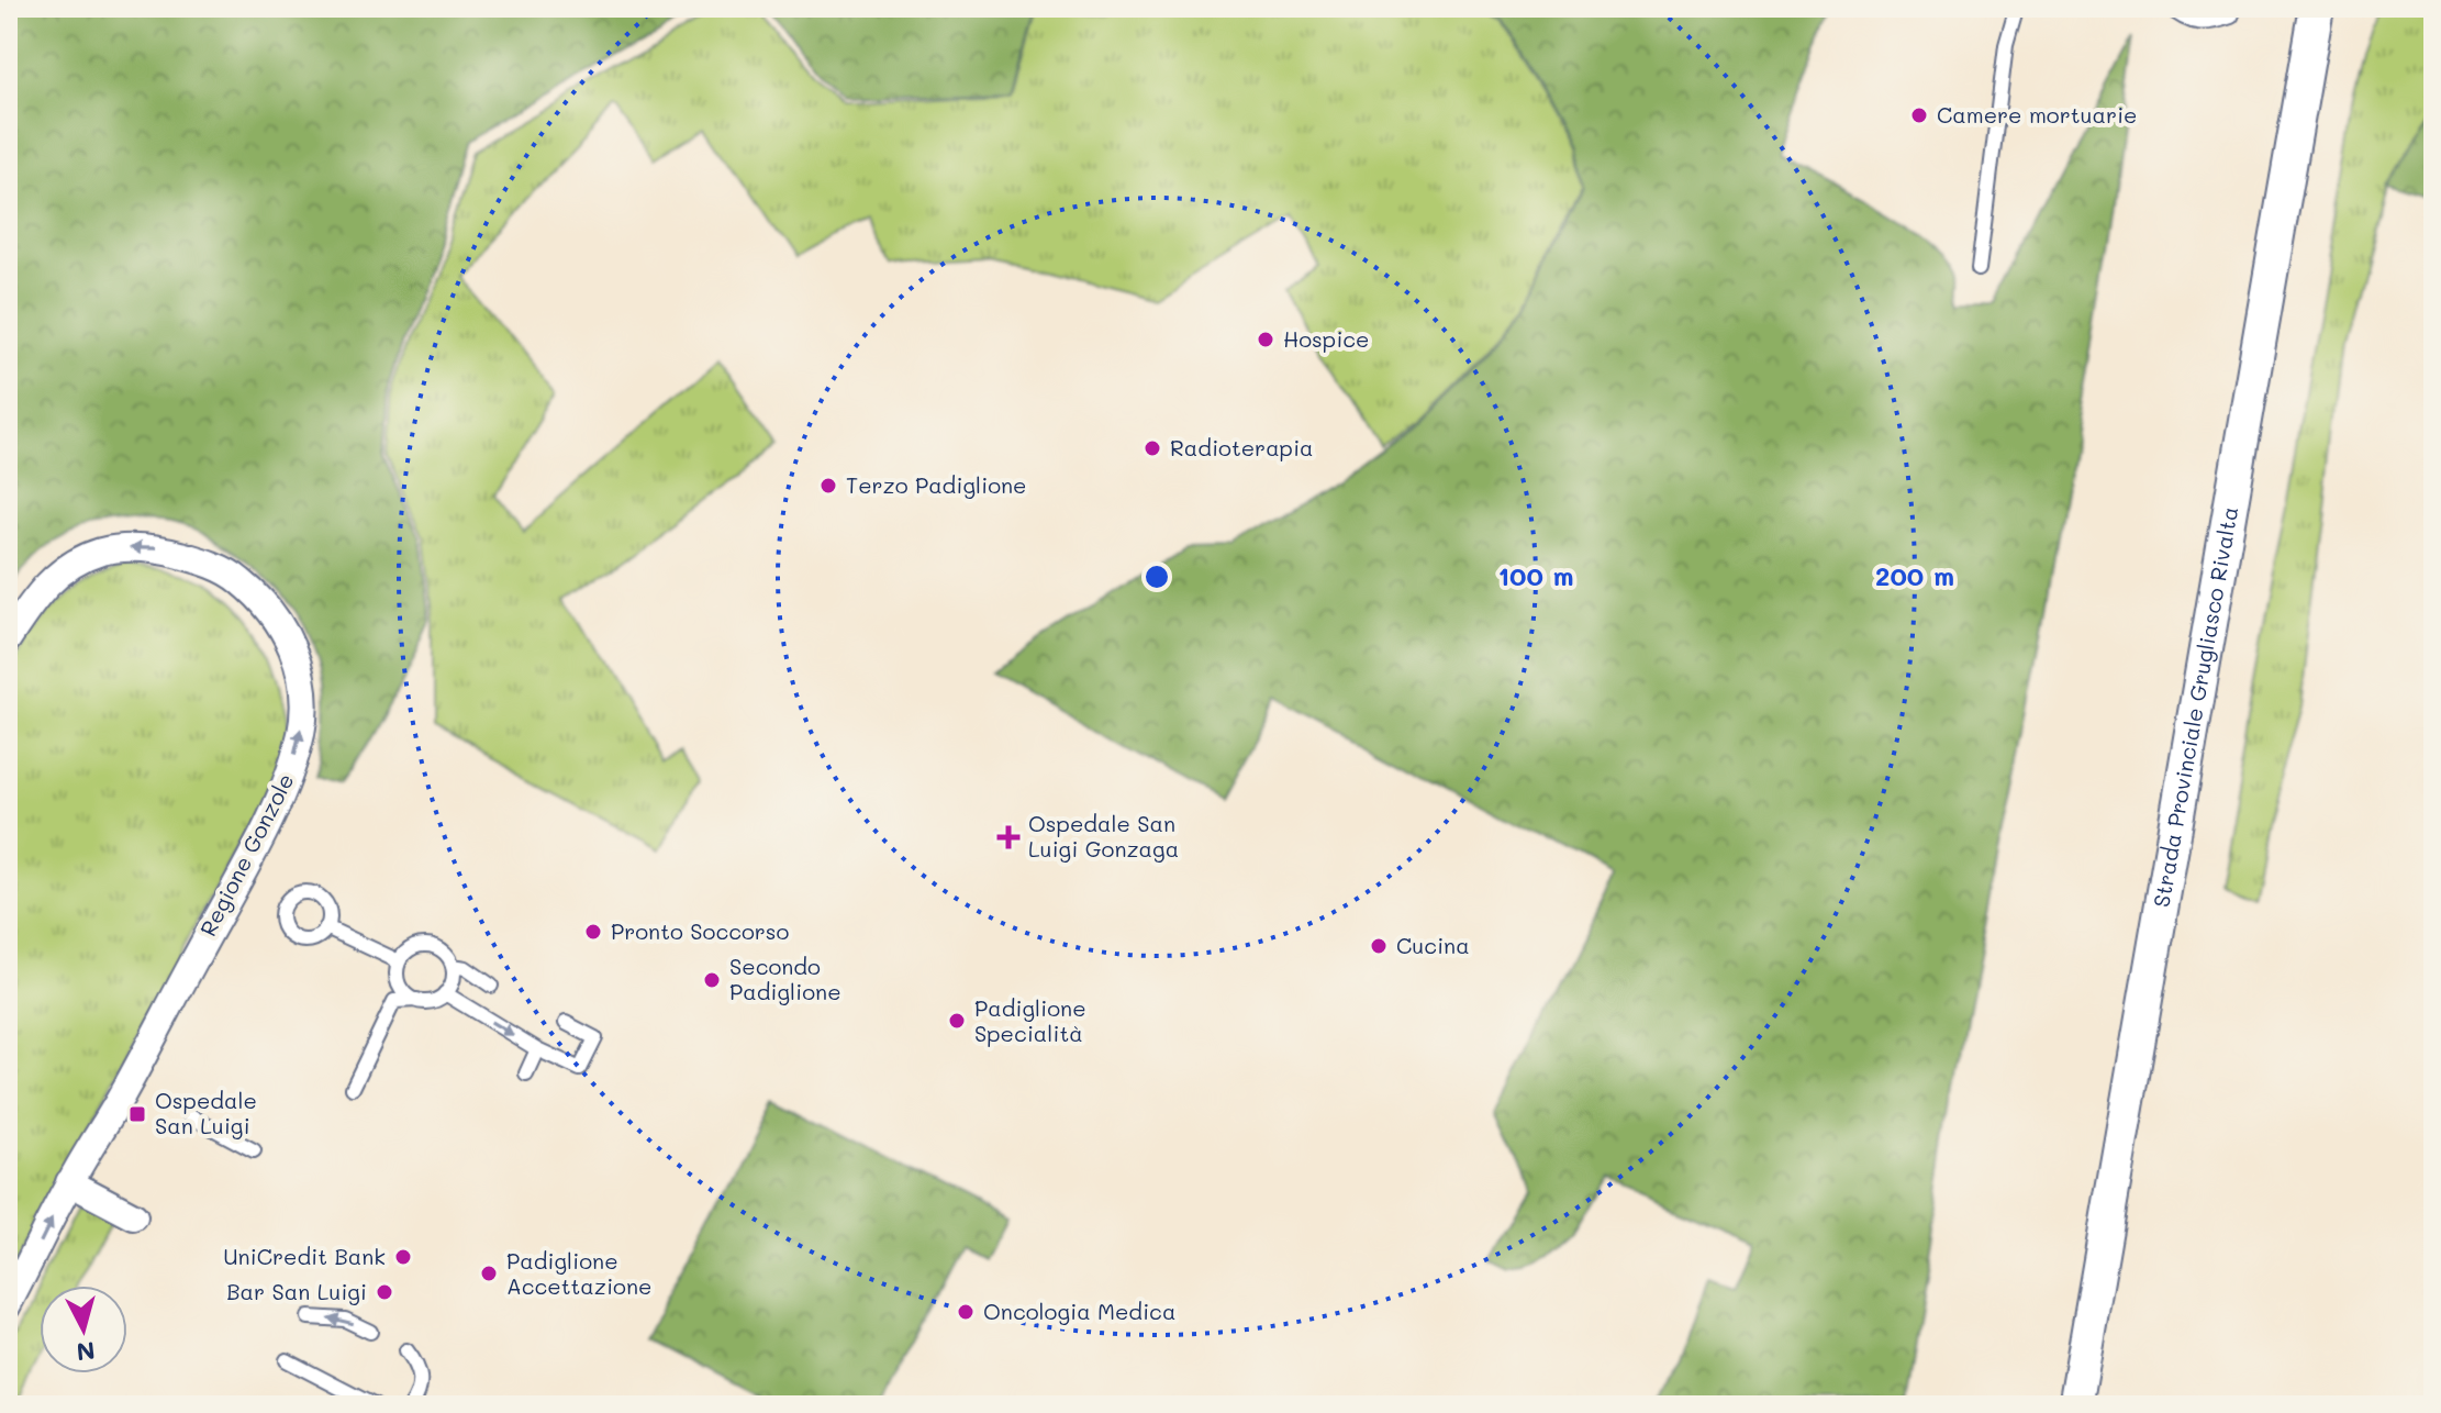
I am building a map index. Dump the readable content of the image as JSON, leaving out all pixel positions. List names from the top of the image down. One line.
{"streets":{"street":["Strada Provinciale Grugliasco Rivalta","Regione Gonzole"]},"places":{"other":["Camere mortuarie","Hospice","Radioterapia","Terzo Padiglione","Pronto Soccorso","Cucina","Secondo Padiglione","Padiglione Specialità","UniCredit Bank","Padiglione Accettazione","Bar San Luigi","Oncologia Medica"],"health":["Ospedale San Luigi Gonzaga"],"transit":["Ospedale San Luigi"]},"north":"bottom","rings":["100 m","200 m"]}
